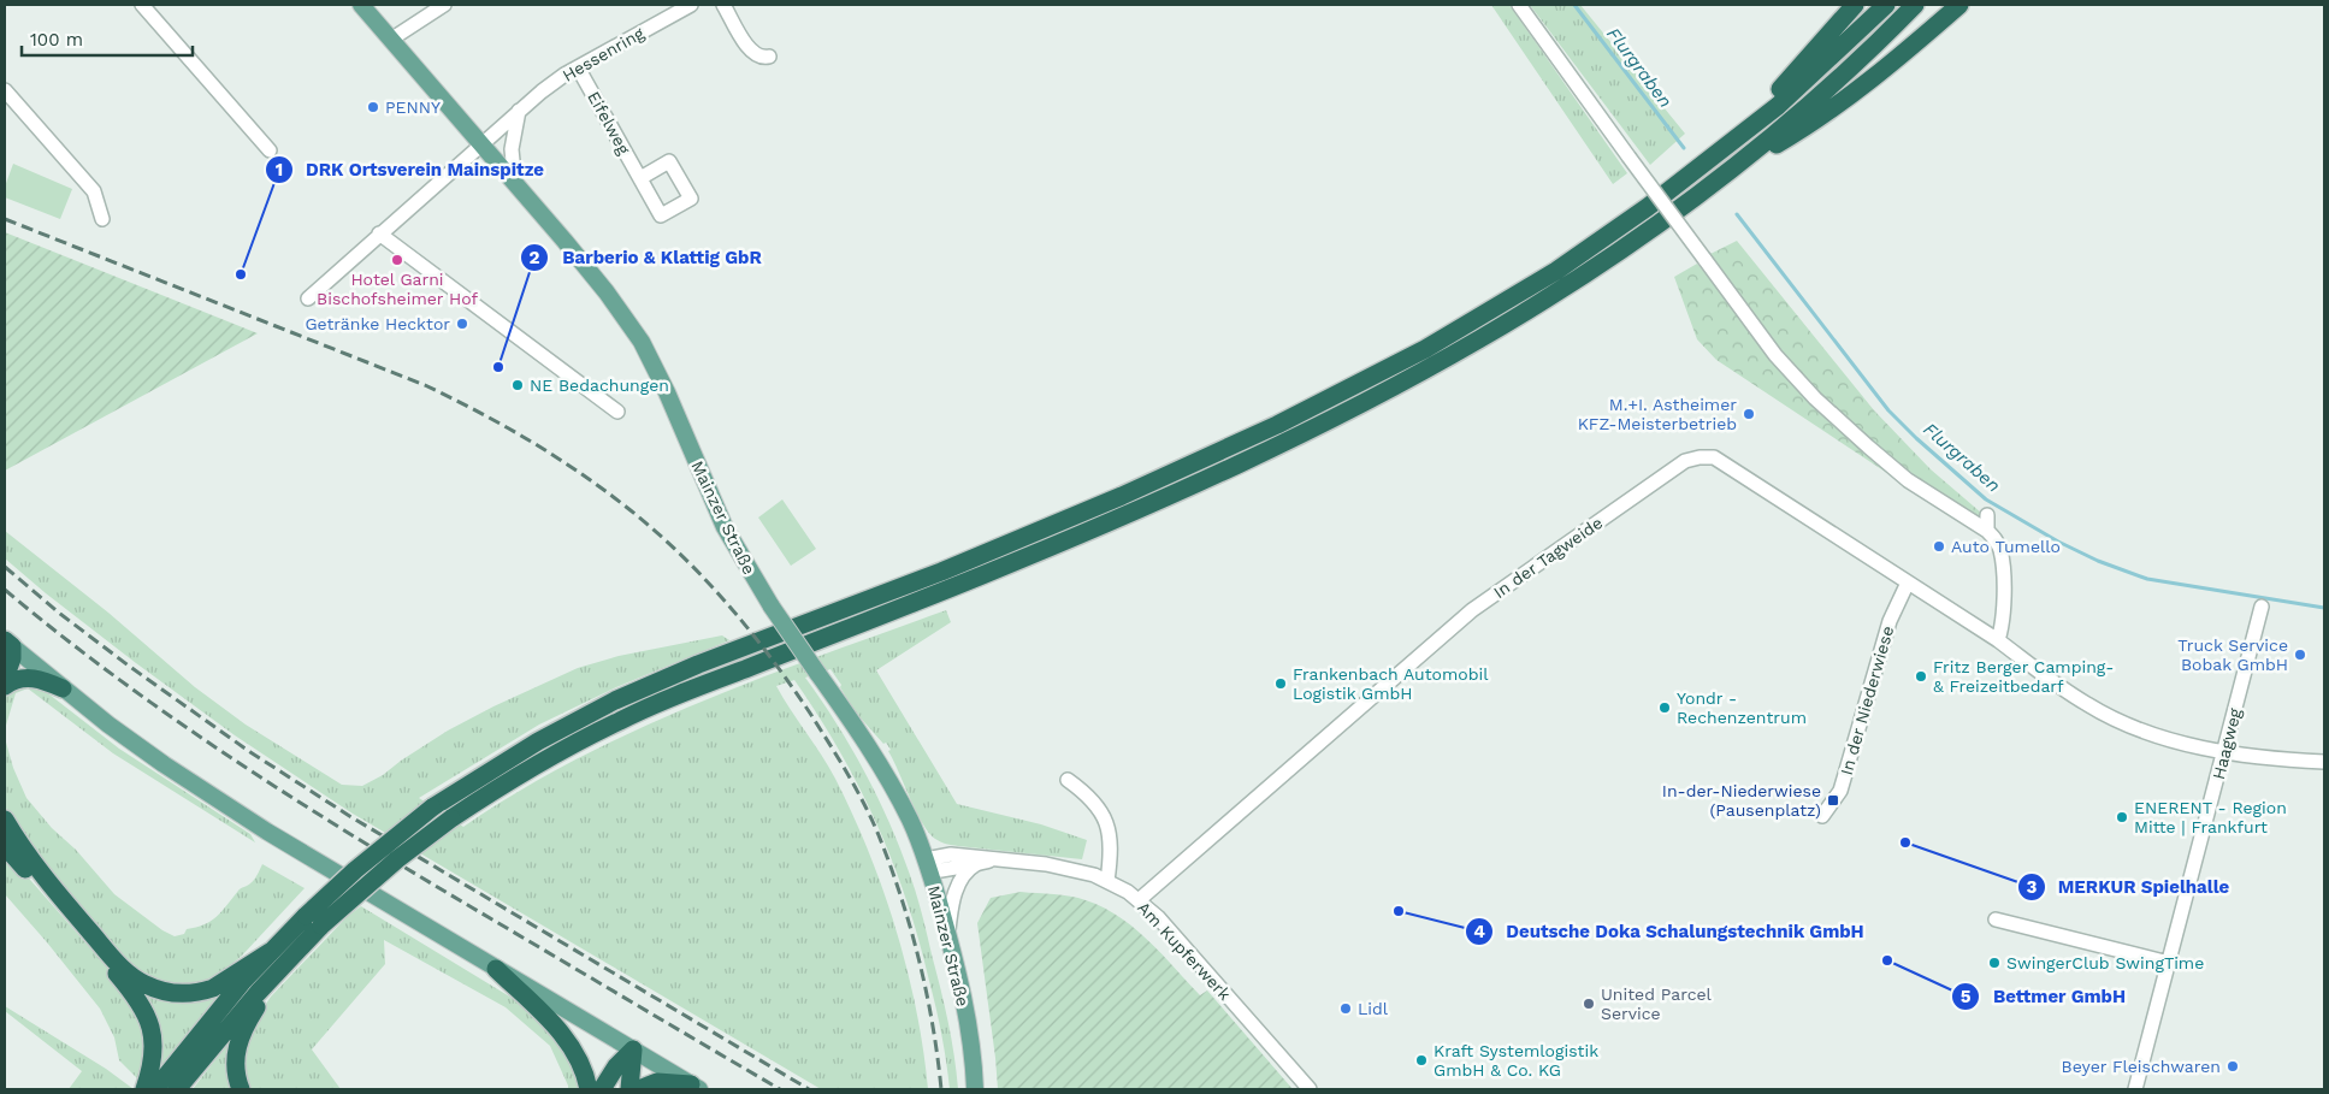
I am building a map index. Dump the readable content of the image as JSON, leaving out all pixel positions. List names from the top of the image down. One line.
{"streets":{"main road":["Mainzer Straße"],"street":["Hessenring","Eifelweg","In der Tagweide","In der Niederwiese","Haagweg","Am Kupferwerk"]},"crossings":[["Hessenring","Eifelweg"],["Hessenring","Mainzer Straße"],["Mainzer Straße","Am Kupferwerk"],["In der Tagweide","In der Niederwiese"],["In der Tagweide","Haagweg"],["In der Tagweide","Am Kupferwerk"]],"water":["Flurgraben"],"places":{"other":["PENNY","Hotel Garni Bischofsheimer Hof","DRK Ortsverein Mainspitze","Getränke Hecktor","Barberio & Klattig GbR","NE Bedachungen","M.+I. Astheimer KFZ-Meisterbetrieb","Auto Tumello","Truck Service Bobak GmbH","Fritz Berger Camping- & Freizeitbedarf","Frankenbach Automobil Logistik GmbH","Yondr - Rechenzentrum","ENERENT - Region Mitte | Frankfurt","MERKUR Spielhalle","Deutsche Doka Schalungstechnik GmbH","Bettmer GmbH","SwingerClub SwingTime","United Parcel Service","Lidl","Kraft Systemlogistik GmbH & Co. KG","Beyer Fleischwaren"],"transit":["In-der-Niederwiese (Pausenplatz)"]},"scale_bar":"100 m"}
